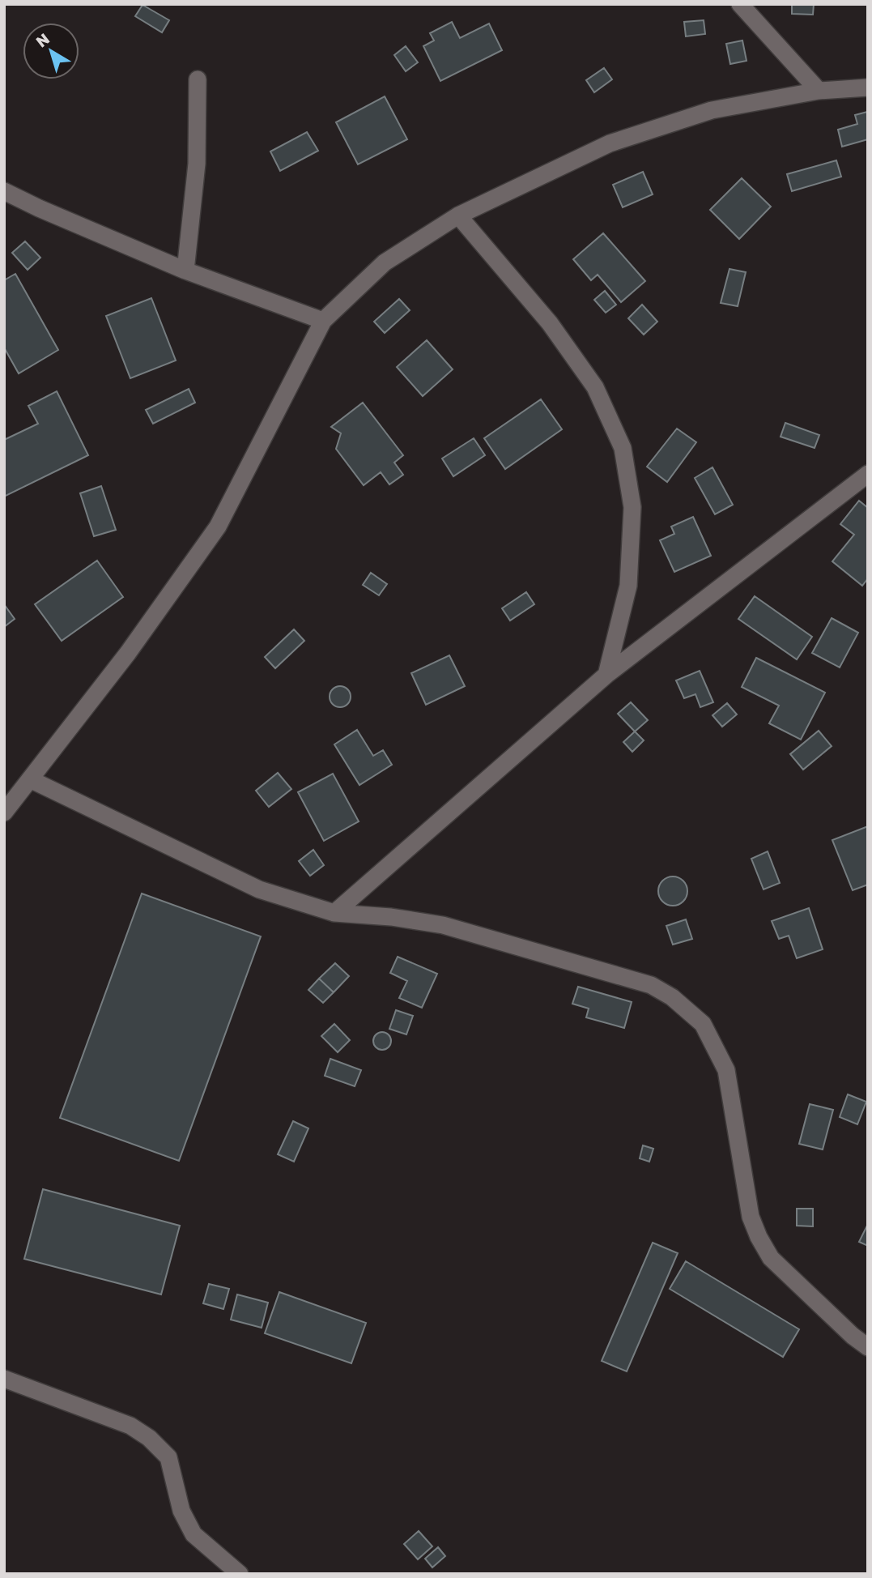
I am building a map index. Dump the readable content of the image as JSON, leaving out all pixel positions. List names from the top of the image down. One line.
{"north":"top left"}
